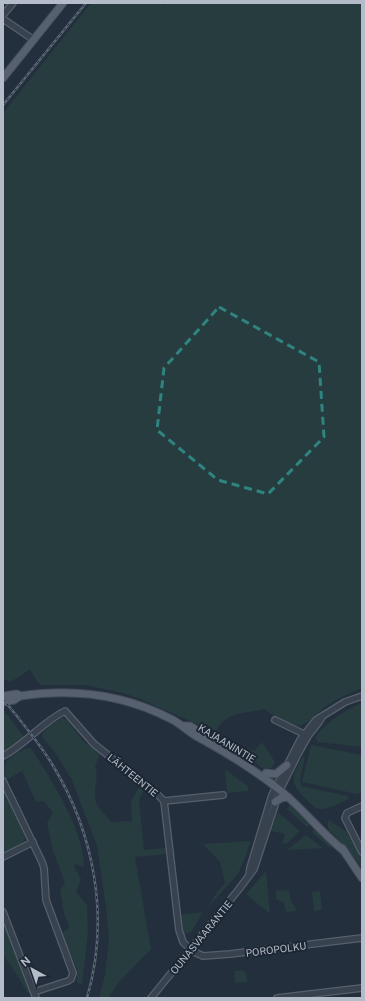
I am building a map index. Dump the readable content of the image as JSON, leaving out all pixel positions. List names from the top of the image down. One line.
{"streets":{"main road":["KAJAANINTIE"],"street":["LÄHTEENTIE","OUNASVAARANTIE","POROPOLKU"]},"crossings":[["KAJAANINTIE","OUNASVAARANTIE"],["LÄHTEENTIE","OUNASVAARANTIE"],["LÄHTEENTIE","POROPOLKU"],["OUNASVAARANTIE","POROPOLKU"]],"north":"top left"}
